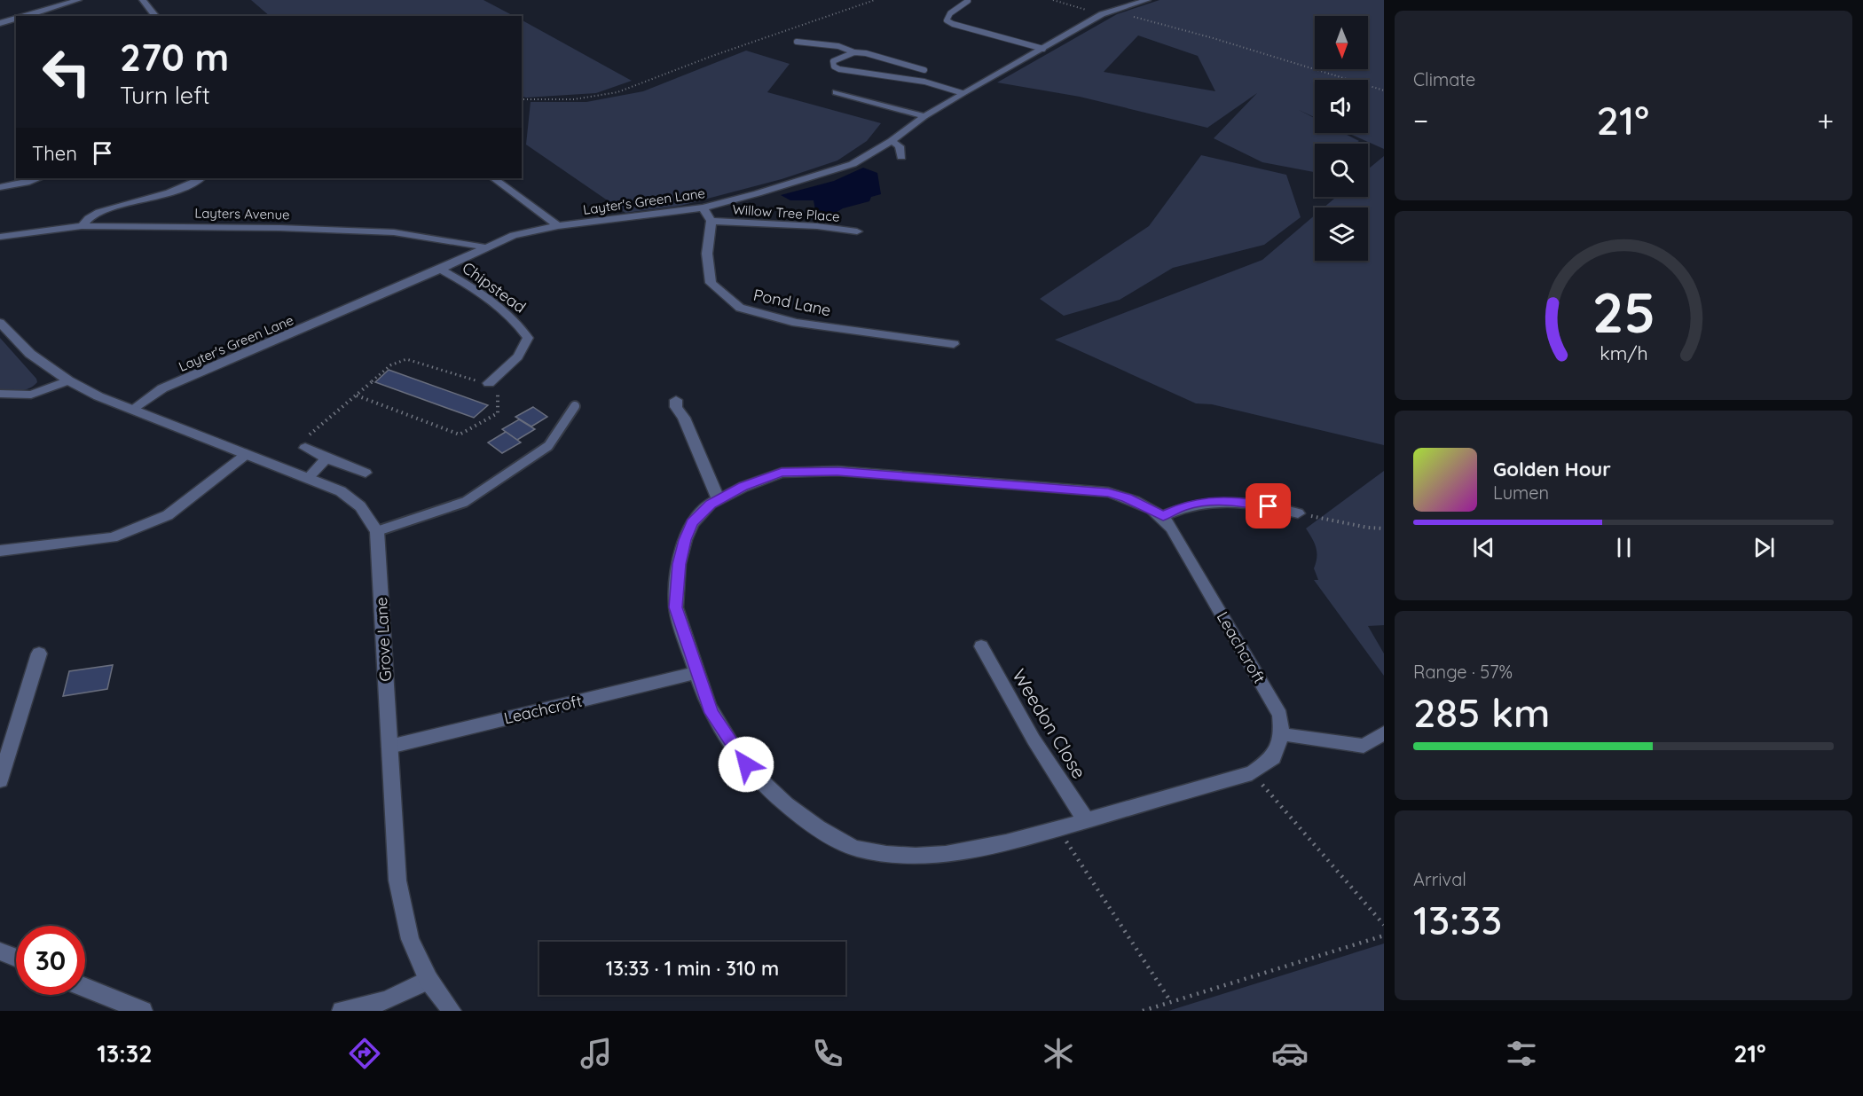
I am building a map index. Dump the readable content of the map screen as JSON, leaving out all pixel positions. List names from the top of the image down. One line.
{"streets":{"street":["Layter's Green Lane","Willow Tree Place","Layters Avenue","Chipstead","Pond Lane","Grove Lane","Leachcroft","Weedon Close"]},"crossings":[["Layter's Green Lane","Layters Avenue"],["Layter's Green Lane","Chipstead"],["Willow Tree Place","Pond Lane"],["Grove Lane","Leachcroft"],["Leachcroft","Weedon Close"]],"north":"bottom","page":{"tile":["Climate",["Range · 57%","285 km"],["Arrival","13:33"]],"turn":["270 m","Turn left"],"heat":["−","21°","+"],"then":"Then","song":["Golden Hour","Lumen"],"limit":"30","trip":"13:33 · 1 min · 310 m","tabs":["13:32","21°"],"gauge":["25","km/h"]}}
